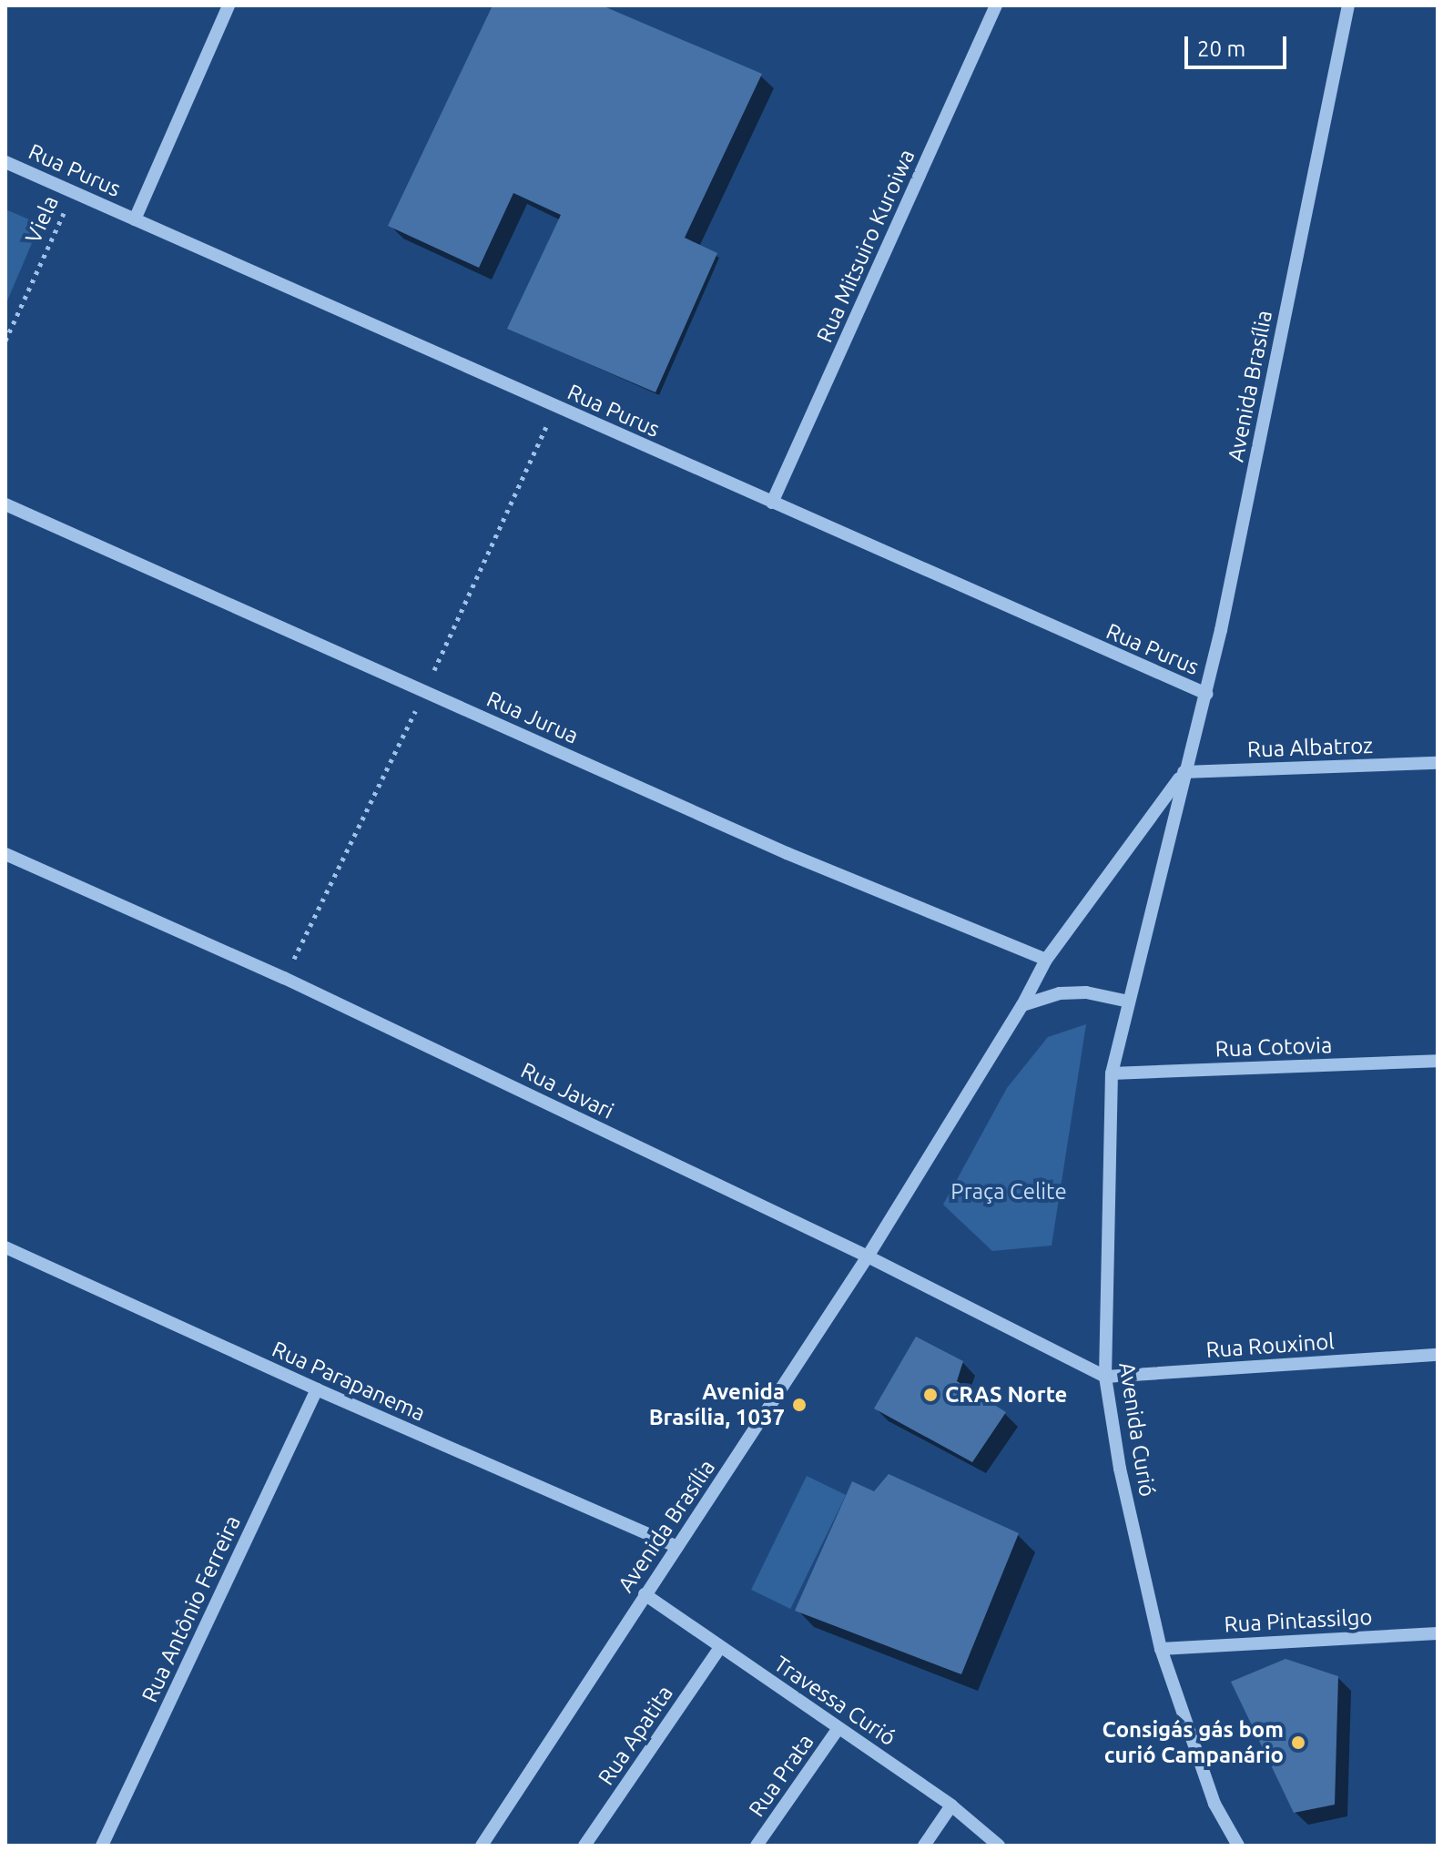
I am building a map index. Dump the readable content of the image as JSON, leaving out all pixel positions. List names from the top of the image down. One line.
{"streets":{"street":["Rua Purus","Rua Mitsuiro Kuroiwa","Avenida Brasília","Rua Jurua","Rua Albatroz","Rua Cotovia","Rua Javari","Rua Rouxinol","Rua Parapanema","Avenida Curió","Rua Antônio Ferreira","Rua Pintassilgo","Travessa Curió","Rua Apatita","Rua Prata"],"path":["Viela"]},"crossings":[["Rua Purus","Viela"],["Rua Purus","Rua Mitsuiro Kuroiwa"],["Rua Purus","Avenida Brasília"],["Avenida Brasília","Rua Jurua"],["Avenida Brasília","Rua Albatroz"],["Avenida Brasília","Rua Javari"],["Avenida Brasília","Rua Parapanema"],["Avenida Brasília","Avenida Curió"],["Avenida Brasília","Travessa Curió"],["Rua Cotovia","Avenida Curió"],["Rua Javari","Rua Rouxinol"],["Rua Javari","Avenida Curió"],["Rua Rouxinol","Avenida Curió"],["Rua Parapanema","Rua Antônio Ferreira"],["Avenida Curió","Rua Pintassilgo"],["Travessa Curió","Rua Apatita"],["Travessa Curió","Rua Prata"]],"parks":["Praça Celite"],"places":["CRAS Norte","Avenida Brasília, 1037","Consigás gás bom curió Campanário"],"scale_bar":"20 m"}
